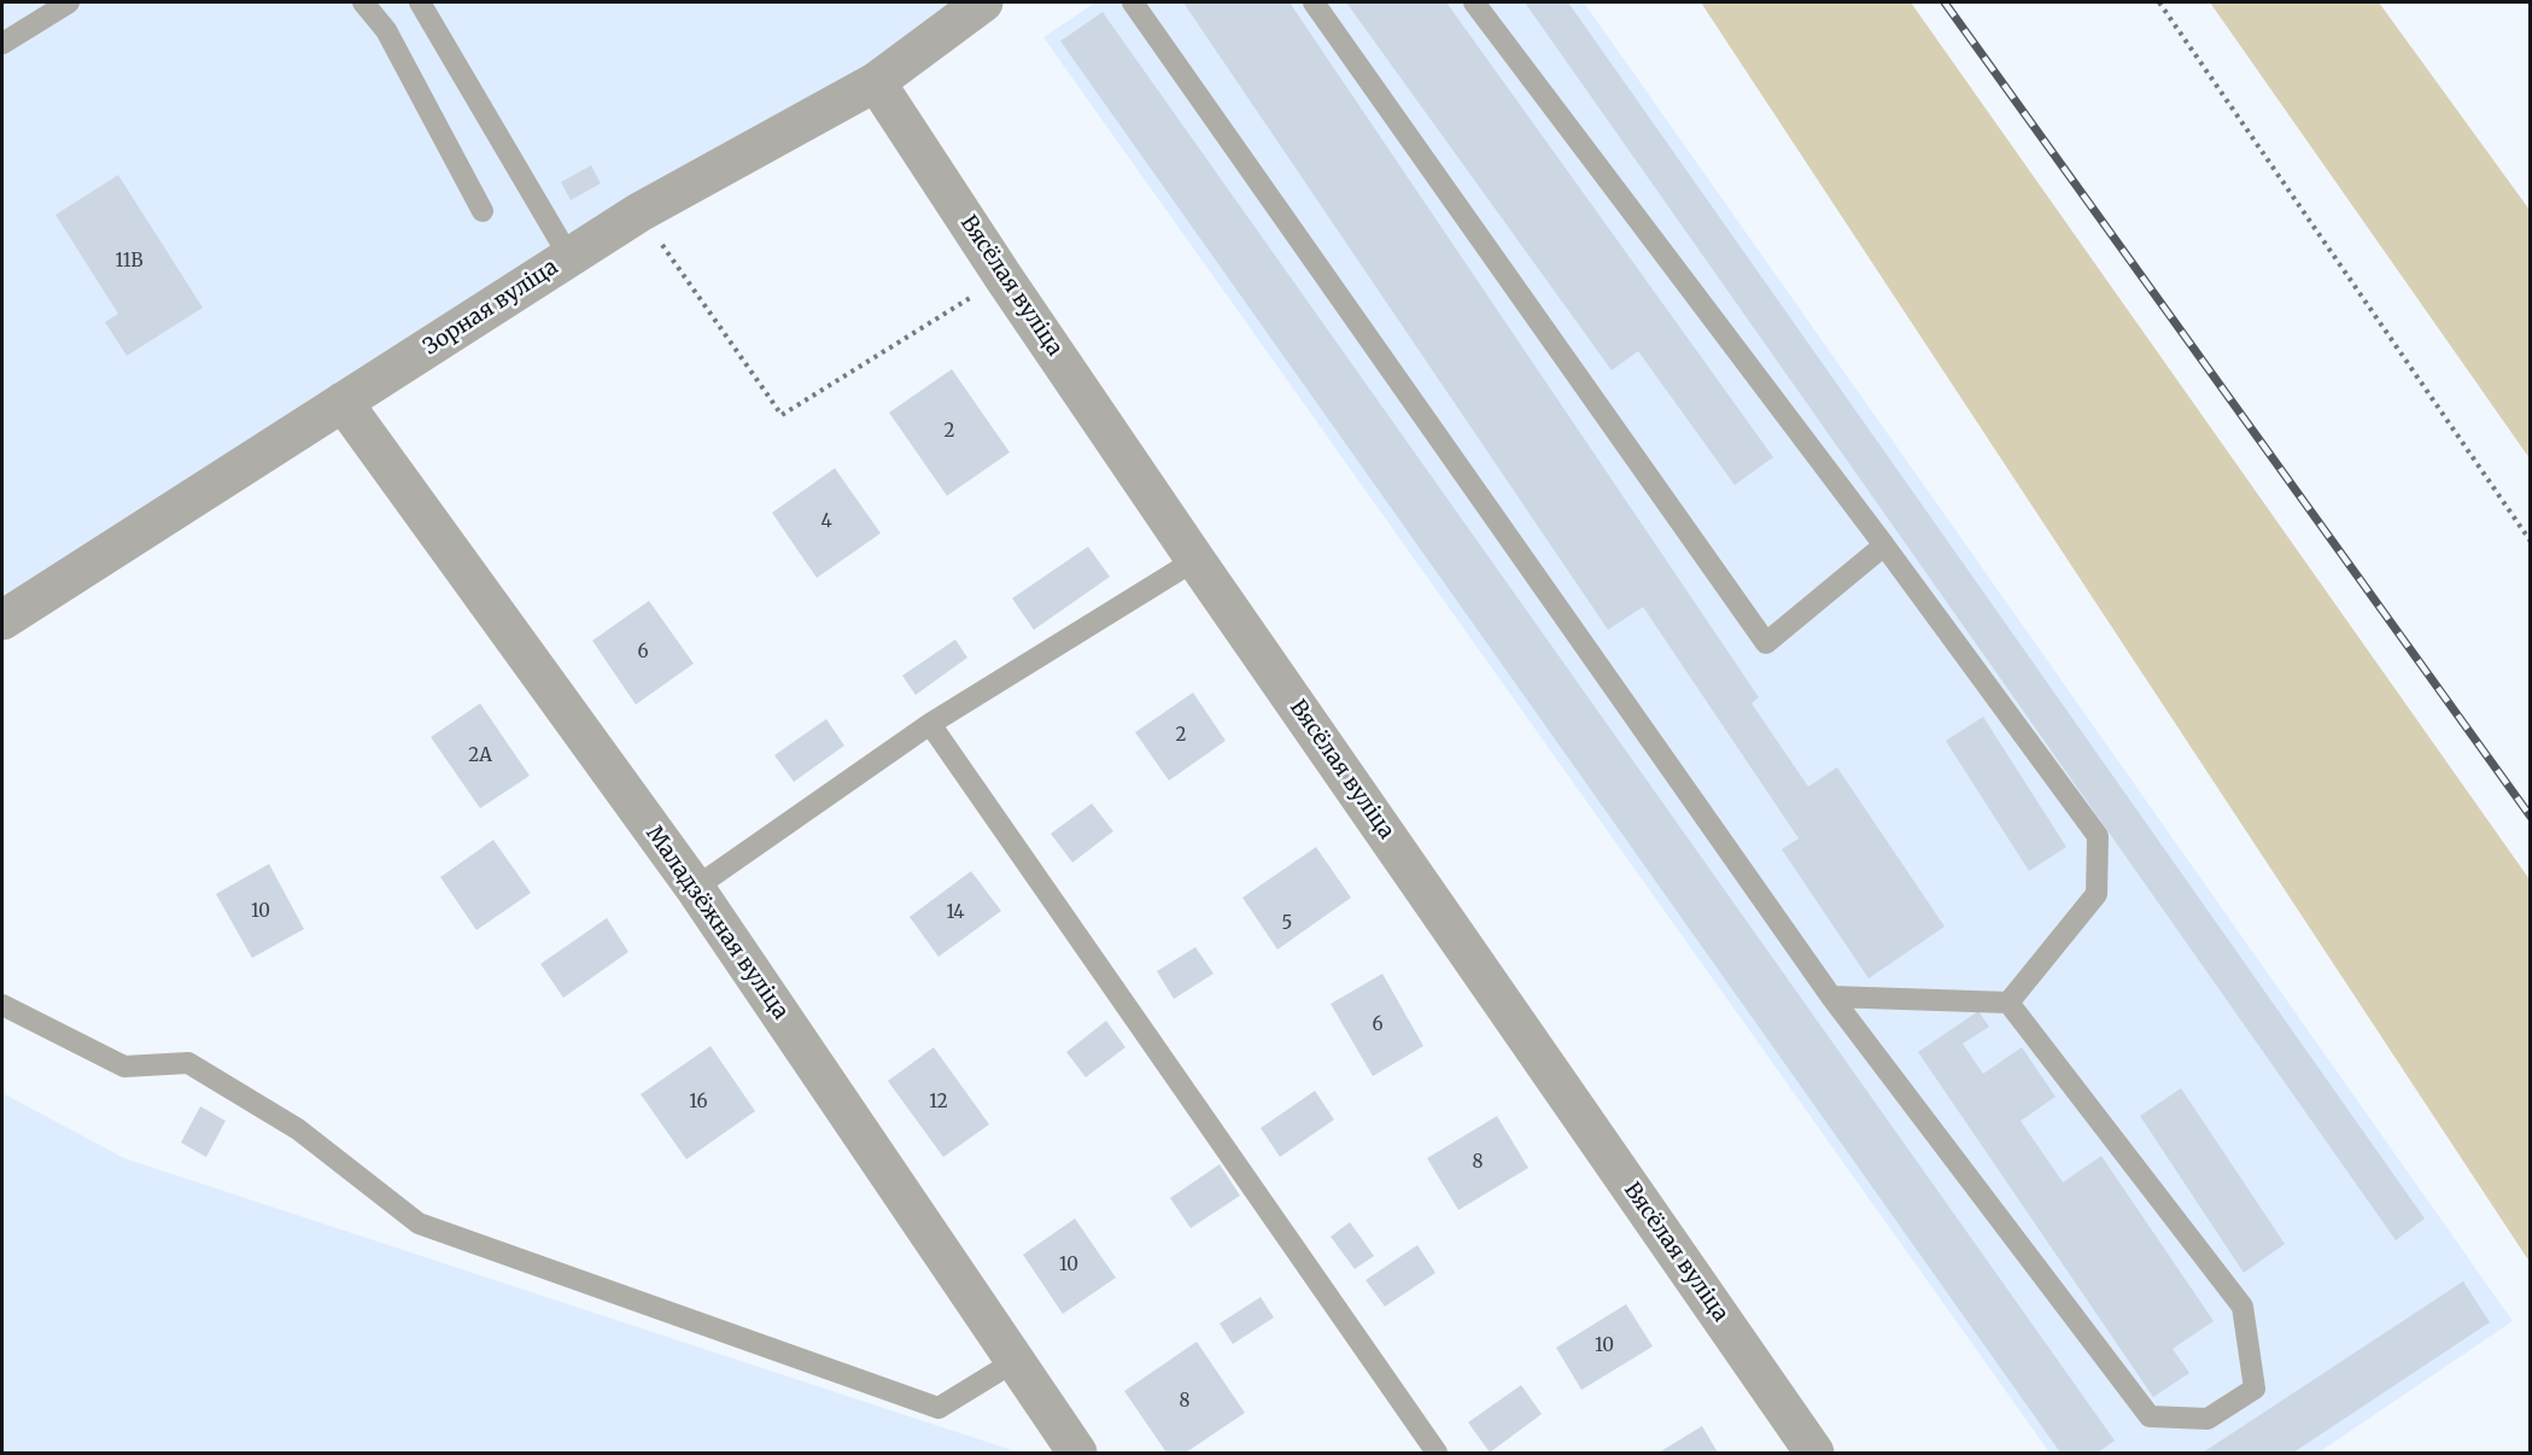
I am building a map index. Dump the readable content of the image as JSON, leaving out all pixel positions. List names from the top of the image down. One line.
{"streets":{"street":["Вясёлая вуліца","Зорная вуліца","Маладзёжная вуліца"]},"crossings":[["Вясёлая вуліца","Зорная вуліца"],["Зорная вуліца","Маладзёжная вуліца"]],"house_numbers":["11В","2","4","6","2","2А","10","14","5","6","16","12","8","10","10","8"]}
